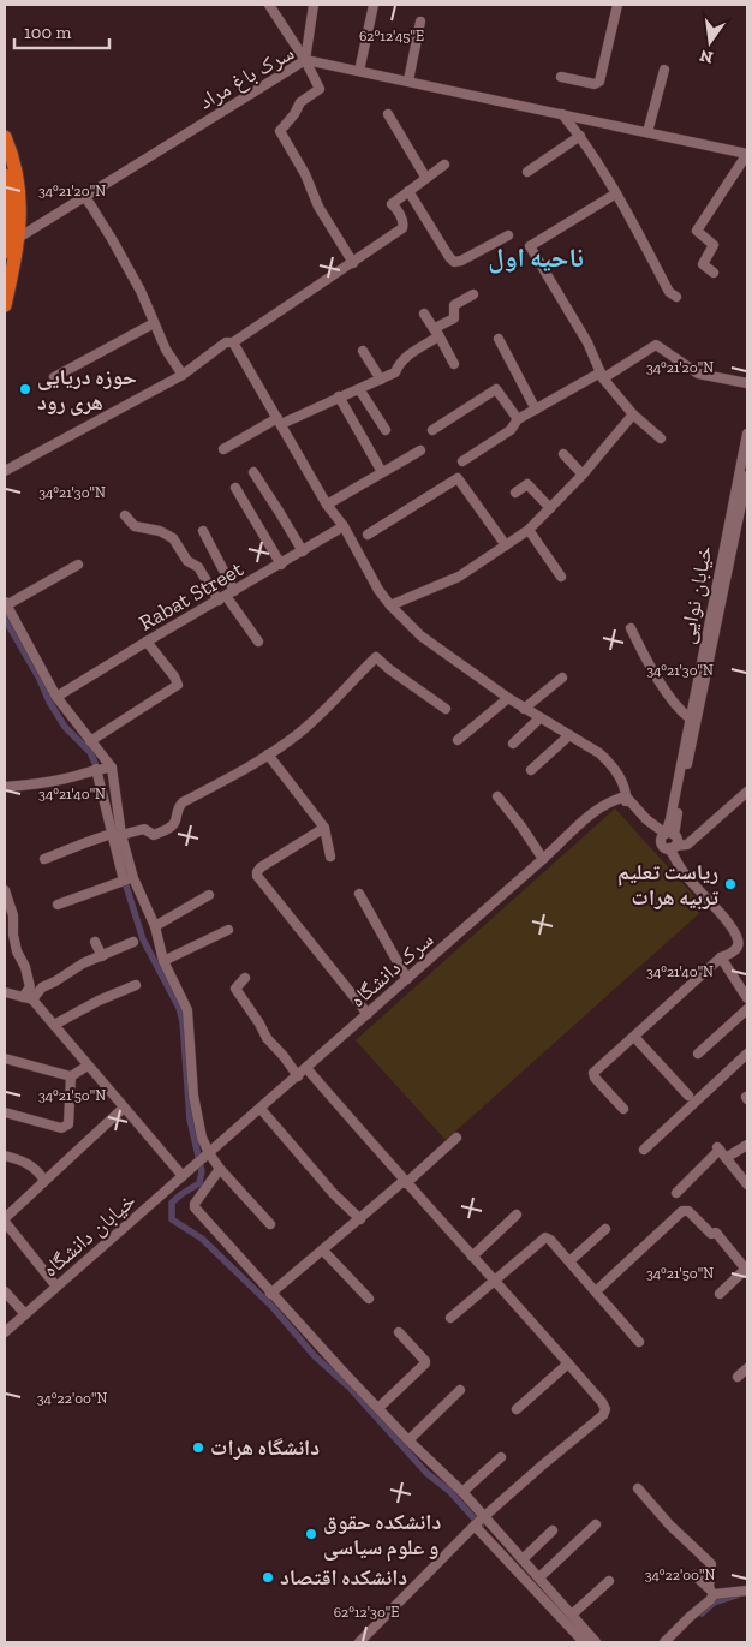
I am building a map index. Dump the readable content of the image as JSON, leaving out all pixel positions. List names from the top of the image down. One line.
{"streets":{"street":["سرک باغ مراد","خیابان نوایی","Rabat Street","سرک دانشگاه","خیابان دانشگاه"]},"crossings":[["سرک دانشگاه","خیابان دانشگاه"]],"districts":["ناحیه اول"],"places":["حوزه دریایی هری رود","ریاست تعلیم تربیه هرات","دانشگاه هرات","دانشکده حقوق و علوم سیاسی","دانشکده اقتصاد"],"scale_bar":"100 m","north":"bottom","coordinates":["62°12'45\"E","34°21'20\"N","34°21'30\"N","34°21'40\"N","34°21'50\"N","34°22'00\"N","62°12'30\"E"]}
